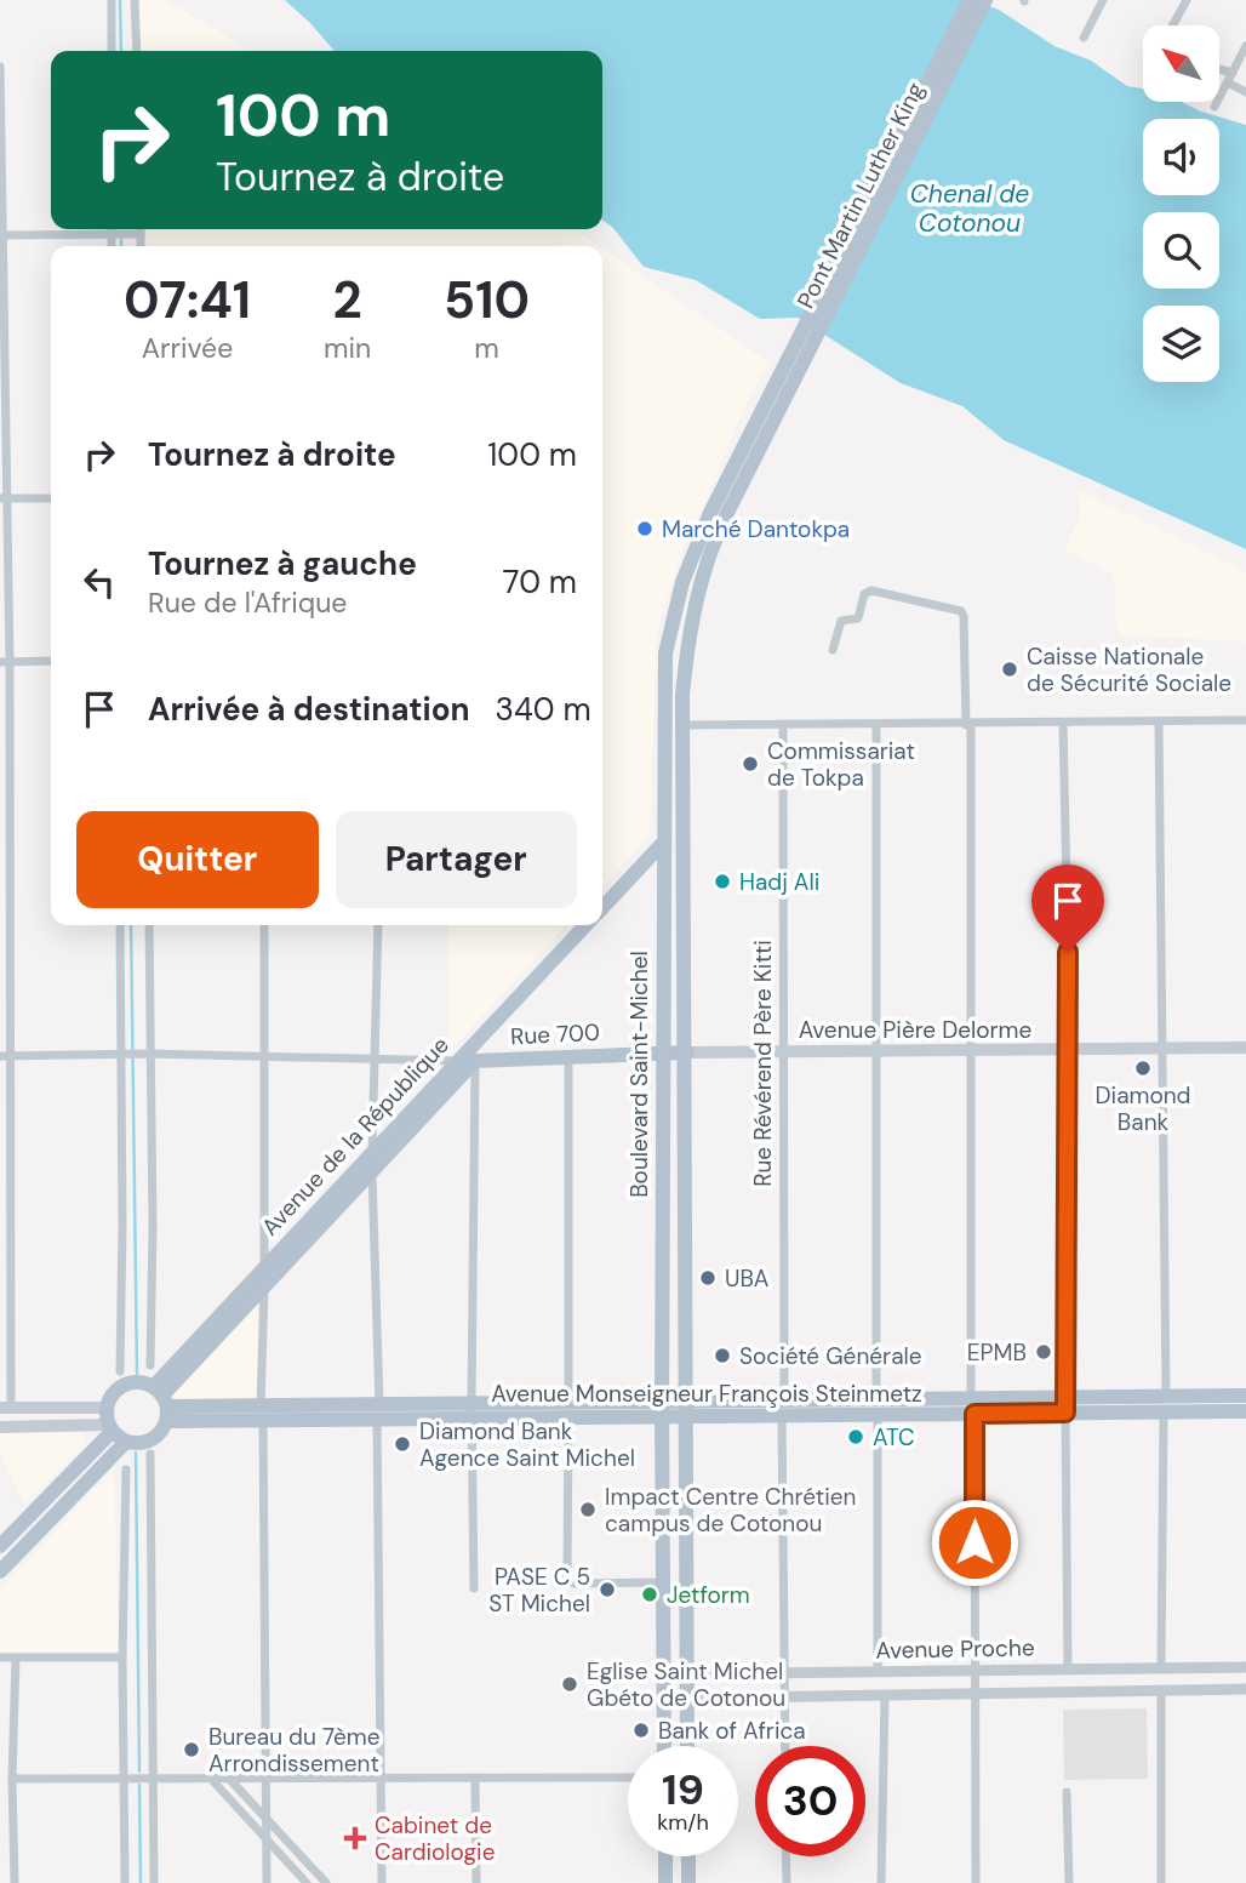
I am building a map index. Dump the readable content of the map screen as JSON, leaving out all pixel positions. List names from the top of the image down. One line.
{"streets":{"main road":["Pont Martin Luther King","Avenue Pière Delorme","Rue 700","Boulevard Saint-Michel","Avenue de la République","Avenue Monseigneur François Steinmetz"],"street":["Rue Révérend Père Kitti","Avenue Proche"]},"crossings":[["Pont Martin Luther King","Boulevard Saint-Michel"],["Avenue Pière Delorme","Rue 700"],["Avenue Pière Delorme","Rue Révérend Père Kitti"],["Avenue Pière Delorme","Boulevard Saint-Michel"],["Rue 700","Boulevard Saint-Michel"],["Rue 700","Avenue de la République"],["Rue Révérend Père Kitti","Avenue Monseigneur François Steinmetz"],["Rue Révérend Père Kitti","Avenue Proche"],["Boulevard Saint-Michel","Avenue de la République"],["Boulevard Saint-Michel","Avenue Monseigneur François Steinmetz"],["Boulevard Saint-Michel","Avenue Proche"],["Avenue de la République","Avenue Monseigneur François Steinmetz"]],"water":["Chenal de Cotonou"],"places":{"other":["Marché Dantokpa","Caisse Nationale de Sécurité Sociale","Commissariat de Tokpa","Hadj Ali","Diamond Bank","UBA","EPMB","Société Générale","ATC","Diamond Bank Agence Saint Michel","Impact Centre Chrétien campus de Cotonou","PASE C 5 ST Michel","Jetform","Eglise Saint Michel Gbéto de Cotonou","Bank of Africa","Bureau du 7ème Arrondissement"],"health":["Cabinet de Cardiologie"]},"north":"top left","page":{"turn":["100 m","Tournez à droite"],"eta":["07:41","Arrivée","2","min","510","m"],"list":[{"name":"Tournez à droite","value":"100 m"},{"name":"Tournez à gauche","note":"Rue de l'Afrique","value":"70 m"},{"name":"Arrivée à destination","value":"340 m"}],"buttons":["Quitter","Partager"],"speed":"19 km/h","limit":"30"}}
